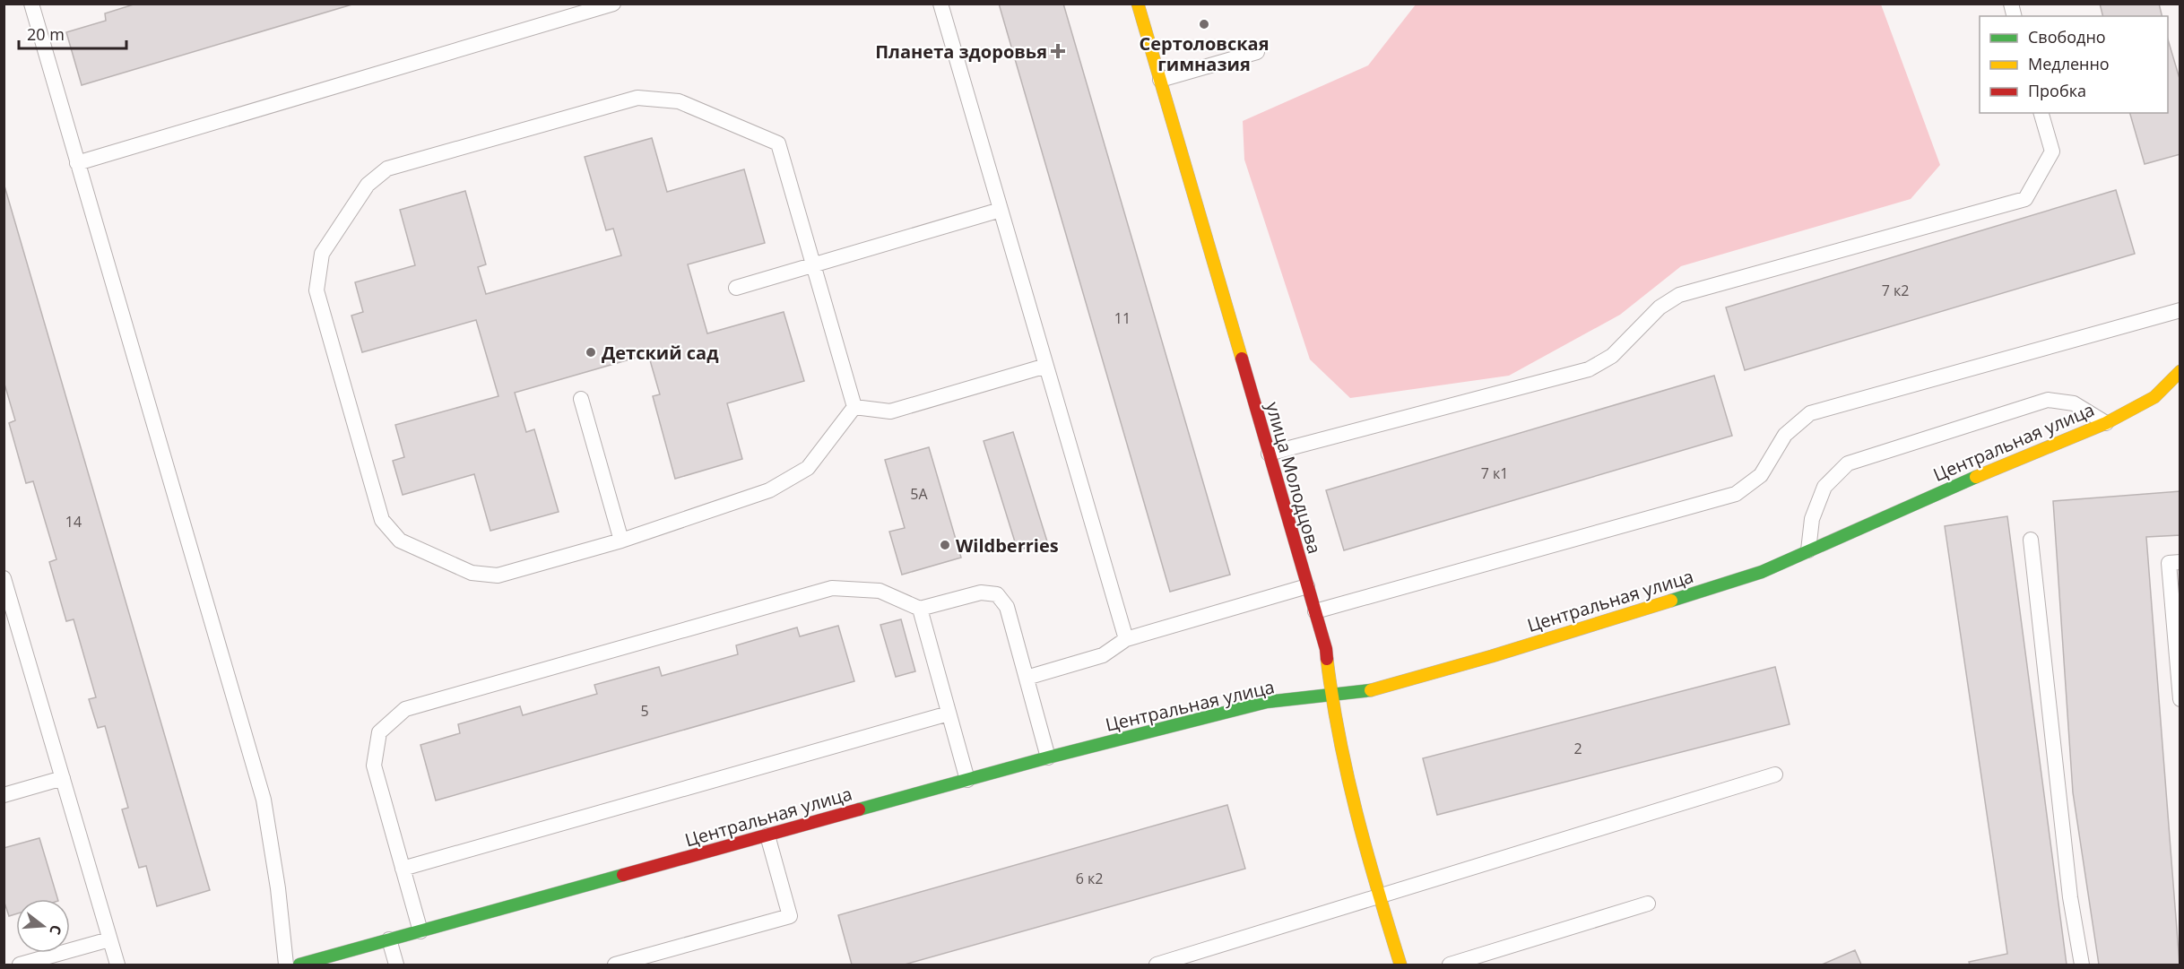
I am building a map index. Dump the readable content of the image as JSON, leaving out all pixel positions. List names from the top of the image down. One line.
{"streets":{"street":["Центральная улица","улица Молодцова"]},"crossings":[["Центральная улица","улица Молодцова"]],"places":{"other":["Сертоловская гимназия","Детский сад","Wildberries"],"health":["Планета здоровья"]},"house_numbers":["7 к2","11","7 к1","5А","14","5","2","6 к2"],"legend":["Свободно","Медленно","Пробка"],"scale_bar":"20 m","north":"right"}
